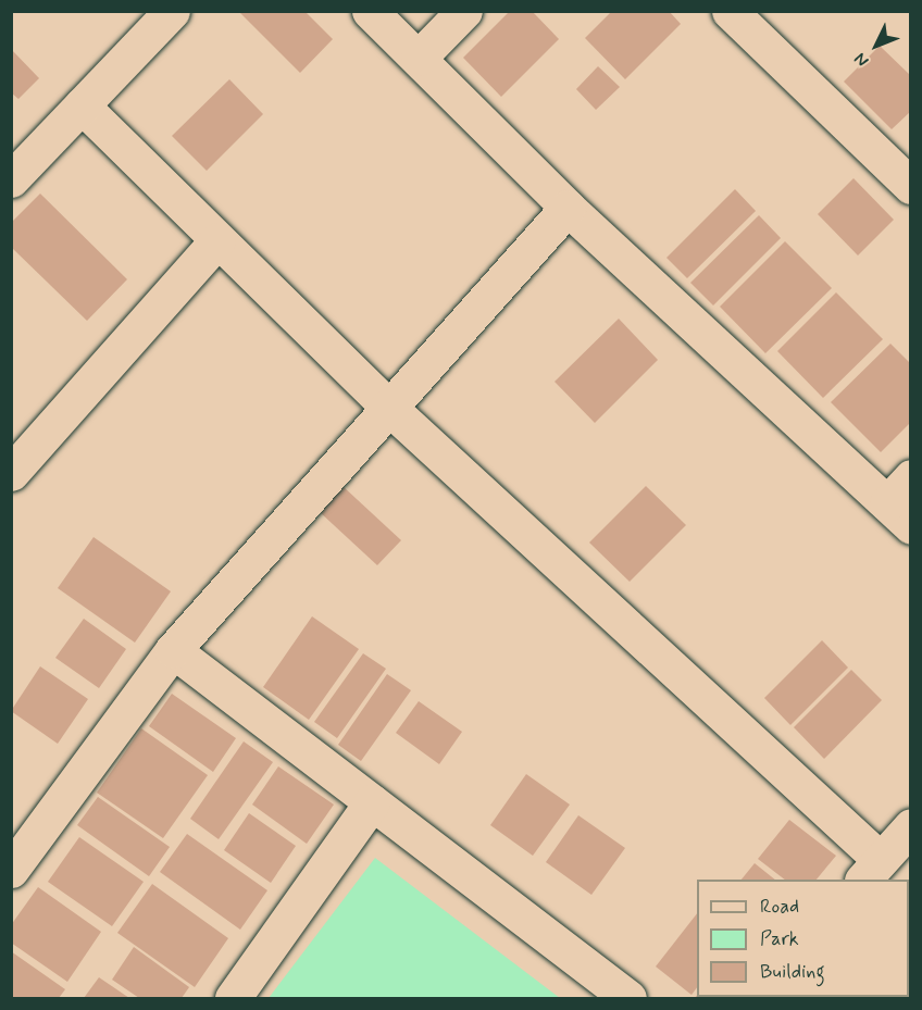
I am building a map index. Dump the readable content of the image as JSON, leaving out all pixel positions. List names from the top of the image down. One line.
{"legend":["Road","Park","Building"],"north":"bottom left"}
